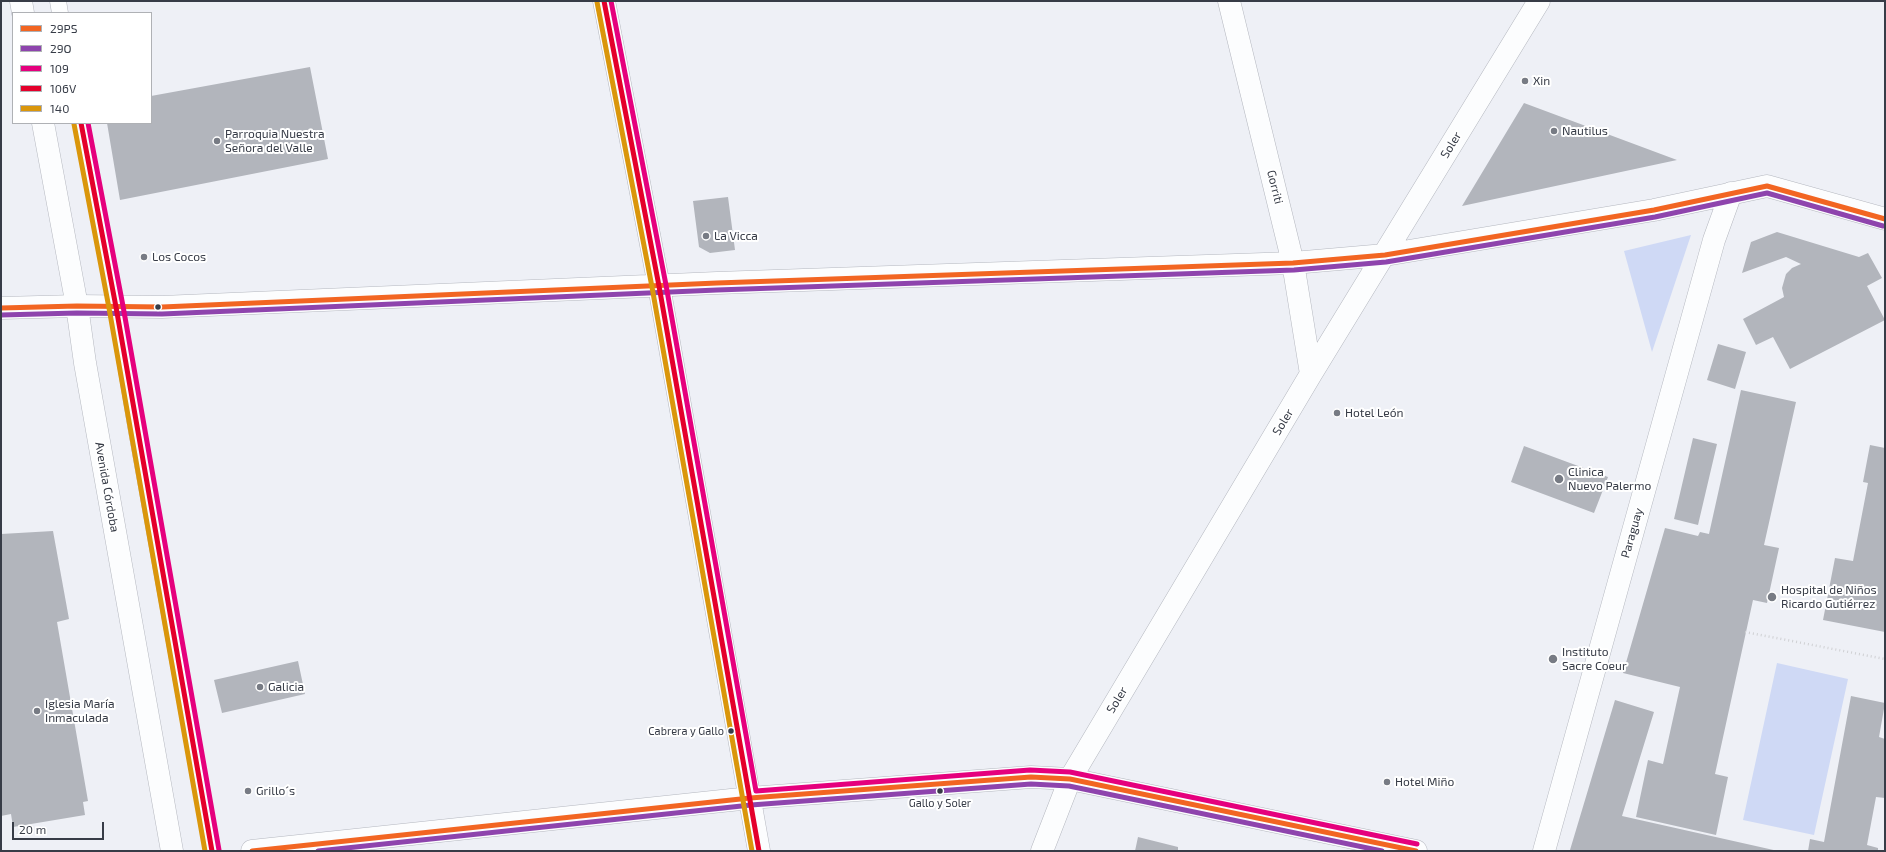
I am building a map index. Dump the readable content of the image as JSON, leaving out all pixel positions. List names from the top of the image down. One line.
{"streets":{"street":["Soler","Gorriti","Avenida Córdoba","Paraguay"]},"crossings":[["Soler","Gorriti"]],"places":["Xin","Nautilus","Parroquia Nuestra Señora del Valle","La Vicca","Los Cocos","Hotel León","Clinica Nuevo Palermo","Hospital de Niños Ricardo Gutiérrez","Instituto Sacre Coeur","Galicia","Iglesia María Inmaculada","Cabrera y Gallo","Hotel Miño","Grillo´s","Gallo y Soler"],"lines":["transit line 109","transit line 106V","transit line 140","transit line 29PS","transit line 29O"],"legend":["29PS","29O","109","106V","140"],"scale_bar":"20 m"}
